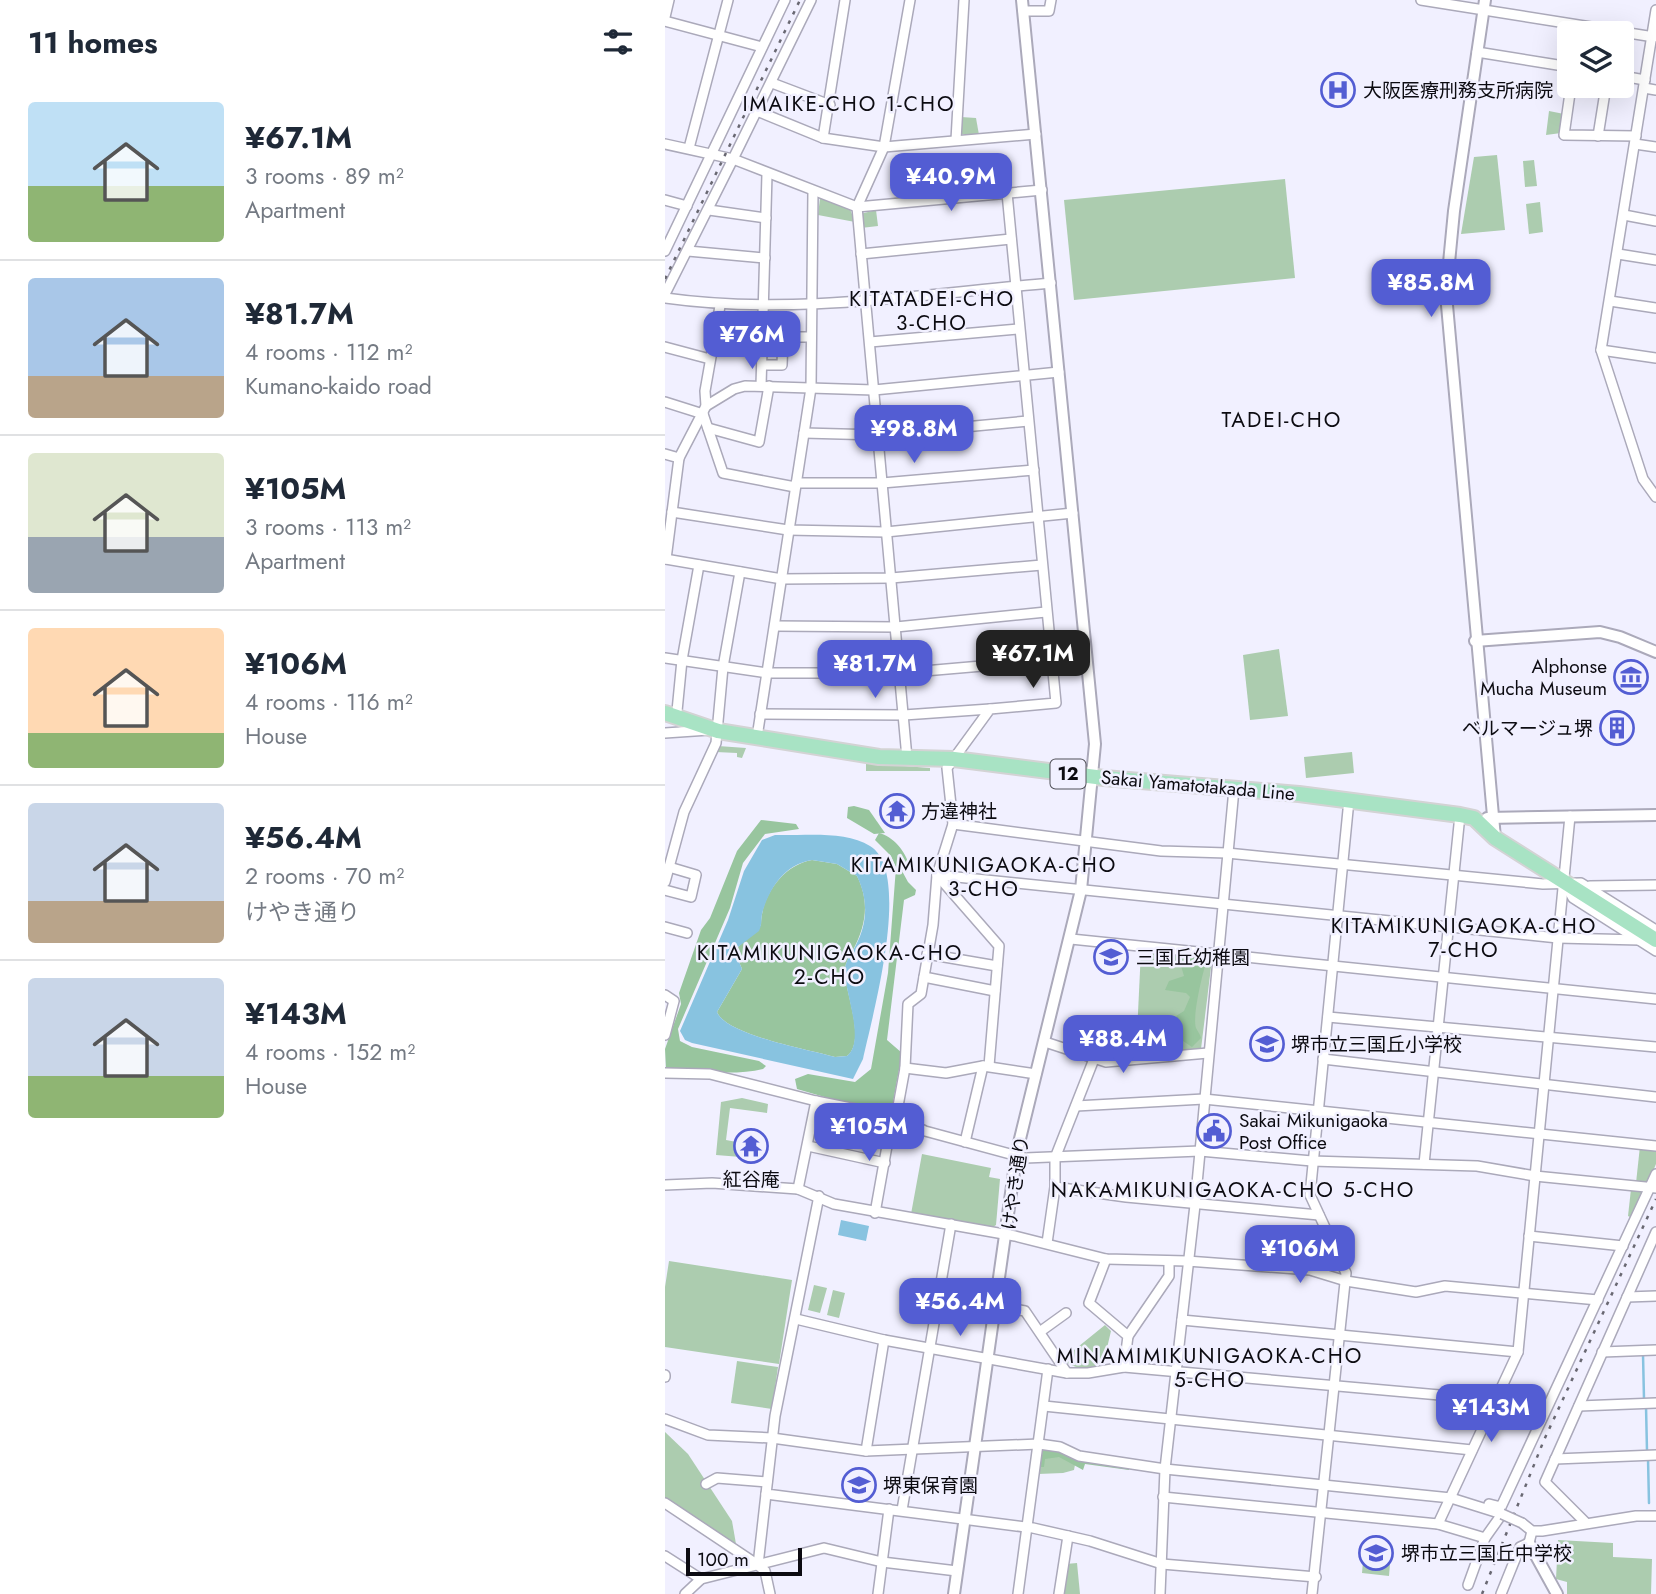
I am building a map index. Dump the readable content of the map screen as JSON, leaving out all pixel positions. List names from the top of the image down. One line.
{"streets":{"main road":["12","Sakai Yamatotakada Line"],"street":["けやき通り"]},"crossings":[["Sakai Yamatotakada Line","けやき通り"]],"districts":["IMAIKE-CHO 1-CHO","KITATADEI-CHO 3-CHO","TADEI-CHO","KITAMIKUNIGAOKA-CHO 3-CHO","KITAMIKUNIGAOKA-CHO 7-CHO","KITAMIKUNIGAOKA-CHO 2-CHO","NAKAMIKUNIGAOKA-CHO 5-CHO","MINAMIMIKUNIGAOKA-CHO 5-CHO"],"places":{"hospital":["大阪医療刑務支所病院"],"museum":["Alphonse Mucha Museum"],"building":["ベルマージュ堺"],"temple":["方違神社","紅谷庵"],"school or university":["三国丘幼稚園","堺市立三国丘小学校","堺東保育園","堺市立三国丘中学校"],"public building":["Sakai Mikunigaoka Post Office"]},"scale_bar":"100 m","page":{"heading":"11 homes","list":[{"name":"¥67.1M","note":"3 rooms · 89 m² · Apartment"},{"name":"¥81.7M","note":"4 rooms · 112 m² · Kumano-kaido road"},{"name":"¥105M","note":"3 rooms · 113 m² · Apartment"},{"name":"¥106M","note":"4 rooms · 116 m² · House"},{"name":"¥56.4M","note":"2 rooms · 70 m² · けやき通り"},{"name":"¥143M","note":"4 rooms · 152 m² · House"}],"price":["¥40.9M","¥85.8M","¥76M","¥98.8M","¥67.1M","¥81.7M","¥88.4M","¥105M","¥106M","¥56.4M","¥143M"],"scale":"100 m"}}
